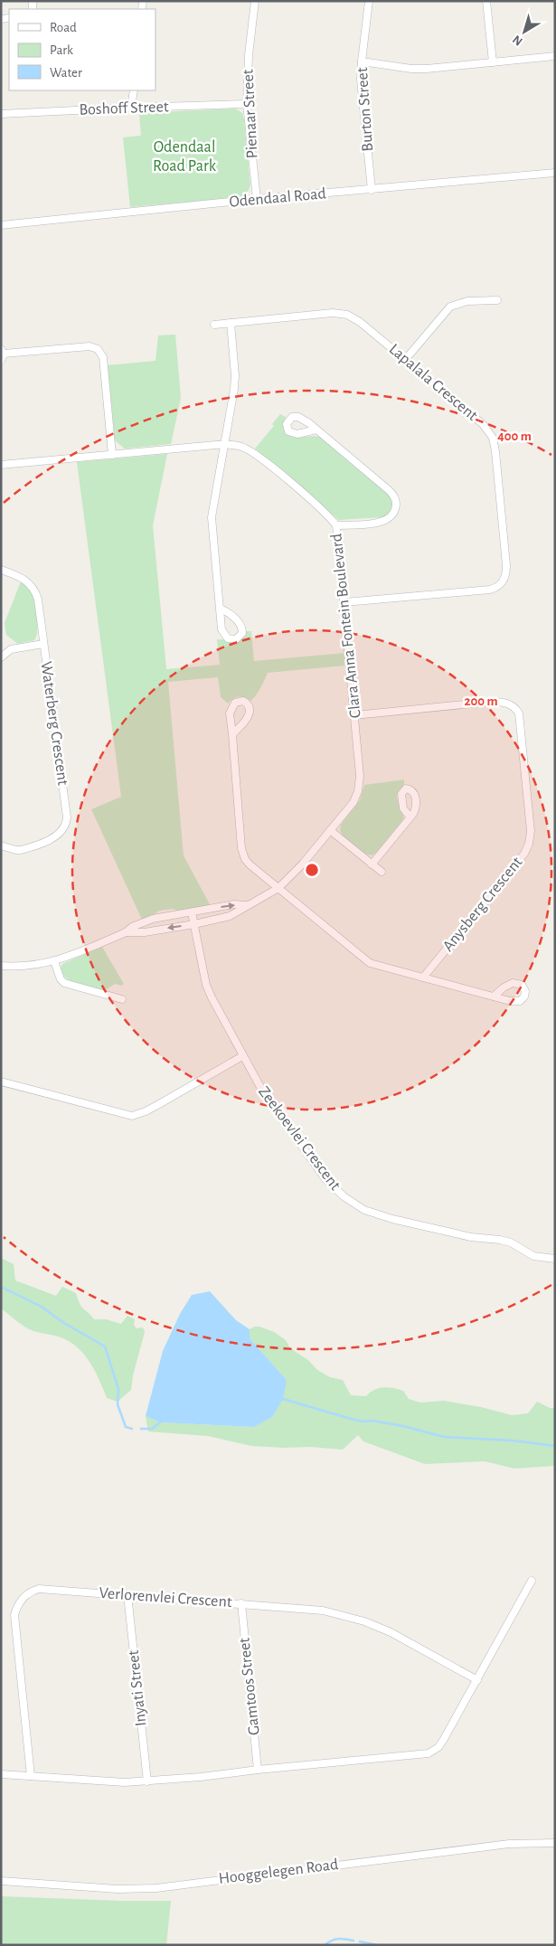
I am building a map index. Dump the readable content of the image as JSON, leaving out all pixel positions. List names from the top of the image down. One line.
{"streets":{"street":["Boshoff Street","Burton Street","Pienaar Street","Odendaal Road","Lapalala Crescent","Clara Anna Fontein Boulevard","Waterberg Crescent","Anysberg Crescent","Zeekoevlei Crescent","Verlorenvlei Crescent","Gamtoos Street","Inyati Street","Hooggelegen Road"]},"crossings":[["Boshoff Street","Pienaar Street"],["Burton Street","Odendaal Road"],["Pienaar Street","Odendaal Road"],["Lapalala Crescent","Clara Anna Fontein Boulevard"],["Clara Anna Fontein Boulevard","Anysberg Crescent"],["Clara Anna Fontein Boulevard","Zeekoevlei Crescent"],["Verlorenvlei Crescent","Gamtoos Street"],["Verlorenvlei Crescent","Inyati Street"]],"parks":["Odendaal Road Park"],"legend":["Road","Park","Water"],"north":"bottom left","rings":["400 m","200 m"]}
